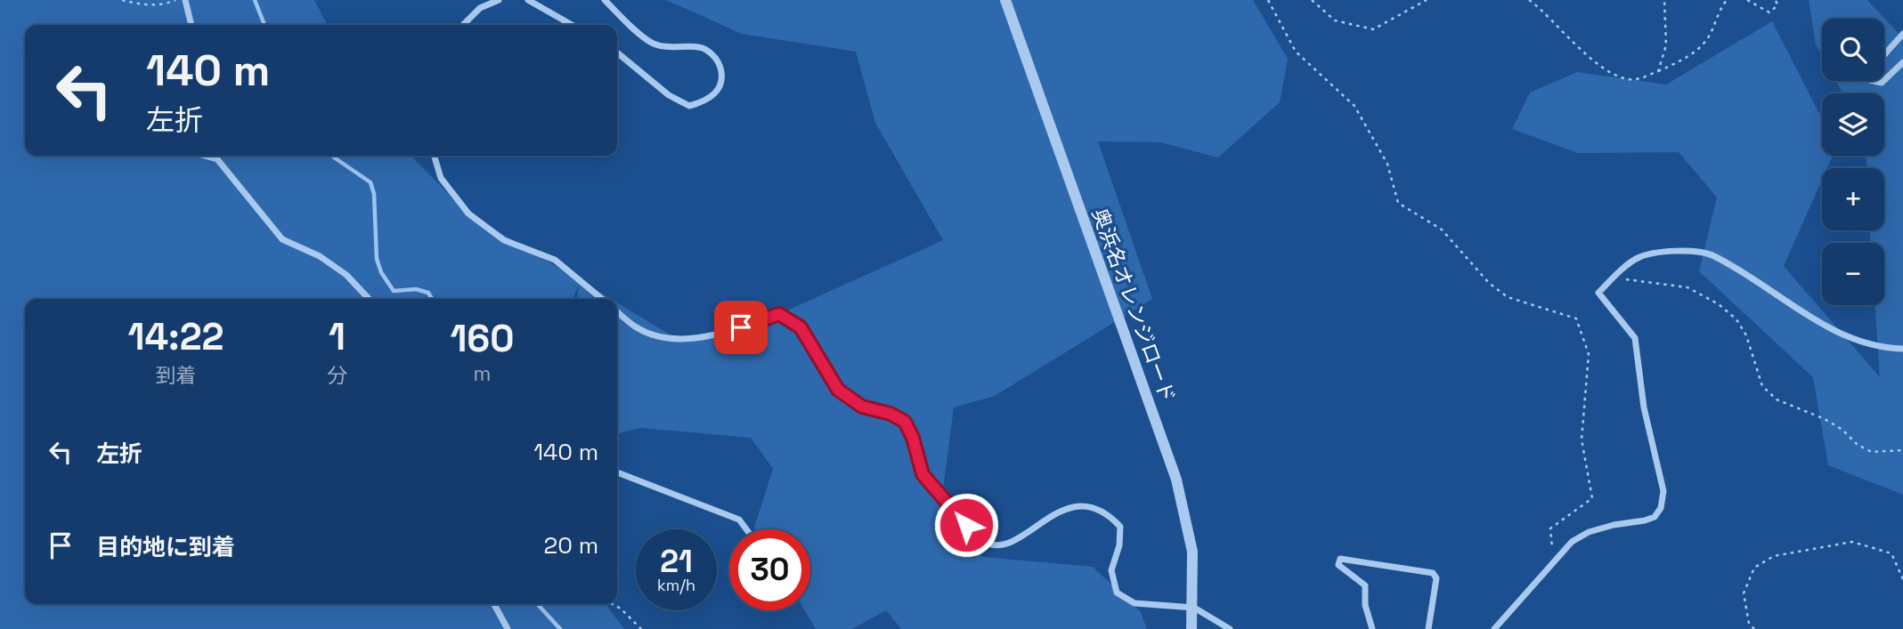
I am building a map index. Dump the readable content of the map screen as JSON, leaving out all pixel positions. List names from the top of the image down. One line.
{"streets":{"street":["奥浜名オレンジロード"]},"page":{"map_buttons":["+","−"],"turn":["140 m","左折"],"eta":["14:22","到着","1","分","160","m"],"list":[{"name":"左折","value":"140 m"},{"name":"目的地に到着","value":"20 m"}],"speed":"21 km/h","limit":"30"}}
